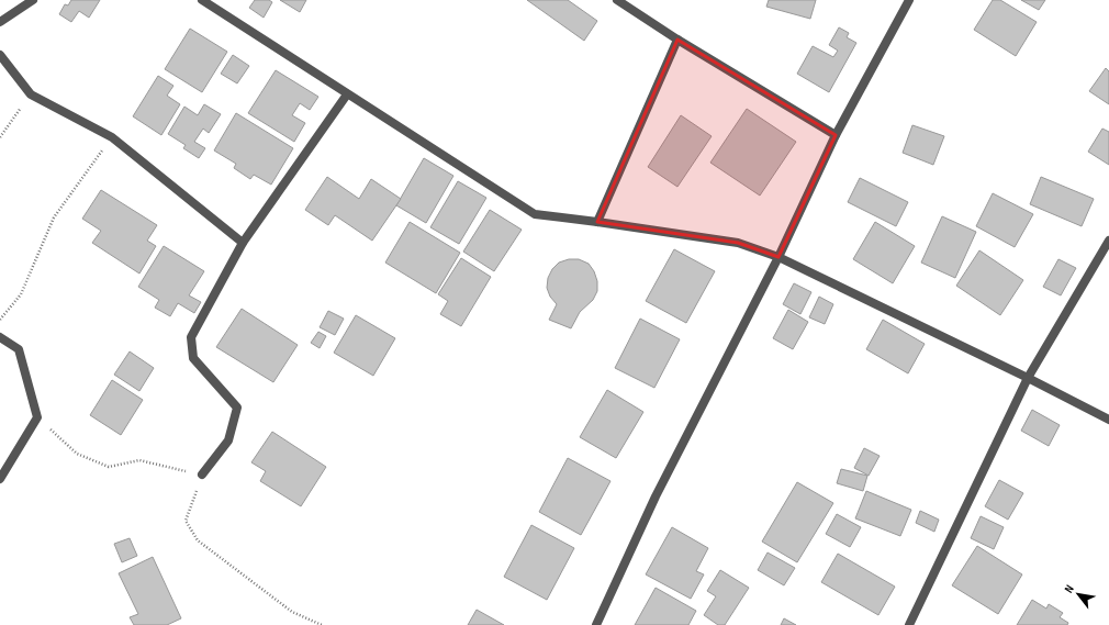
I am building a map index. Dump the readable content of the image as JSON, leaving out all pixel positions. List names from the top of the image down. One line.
{"north":"top left"}
